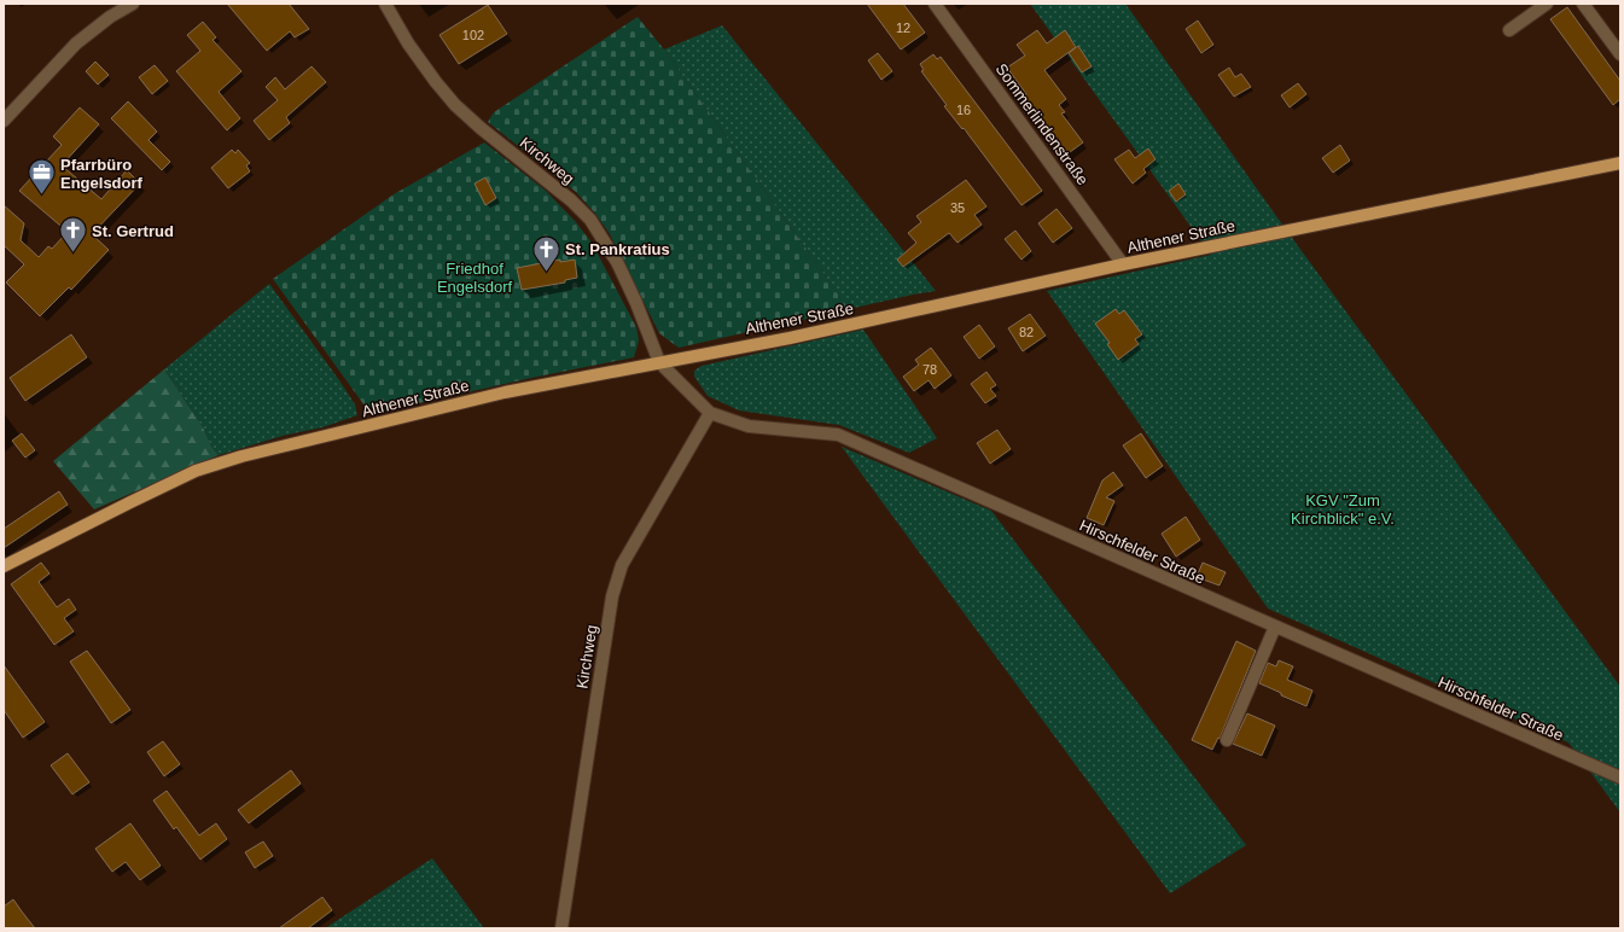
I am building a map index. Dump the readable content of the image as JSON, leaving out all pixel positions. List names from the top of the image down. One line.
{"streets":{"main road":["Althener Straße"],"street":["Sommerlindenstraße","Kirchweg","Hirschfelder Straße"]},"crossings":[["Sommerlindenstraße","Althener Straße"],["Kirchweg","Althener Straße"],["Kirchweg","Hirschfelder Straße"],["Althener Straße","Hirschfelder Straße"]],"parks":["Friedhof Engelsdorf","KGV \"Zum Kirchblick\" e.V."],"places":{"office":["Pfarrbüro Engelsdorf"],"church":["St. Gertrud","St. Pankratius"]},"house_numbers":["12","102","16","35","82","78"]}
